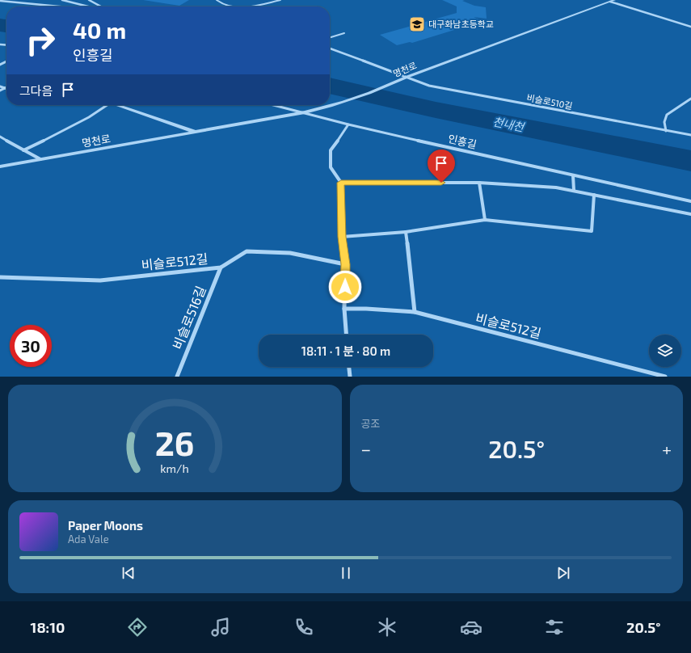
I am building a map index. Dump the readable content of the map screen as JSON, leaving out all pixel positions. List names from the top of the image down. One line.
{"streets":{"street":["명천로","비슬로510길","인흥길","비슬로512길","비슬로516길"]},"crossings":[["명천로","비슬로510길"],["명천로","인흥길"],["비슬로512길","비슬로516길"]],"water":["천내천"],"places":{"school or university":["대구화남초등학교"]},"page":{"turn":["40 m","인흥길"],"then":"그다음","limit":"30","trip":"18:11 · 1 분 · 80 m","tile":"공조","heat":["−","20.5°","+"],"song":["Paper Moons","Ada Vale"],"tabs":["18:10","20.5°"],"gauge":["26","km/h"]}}
